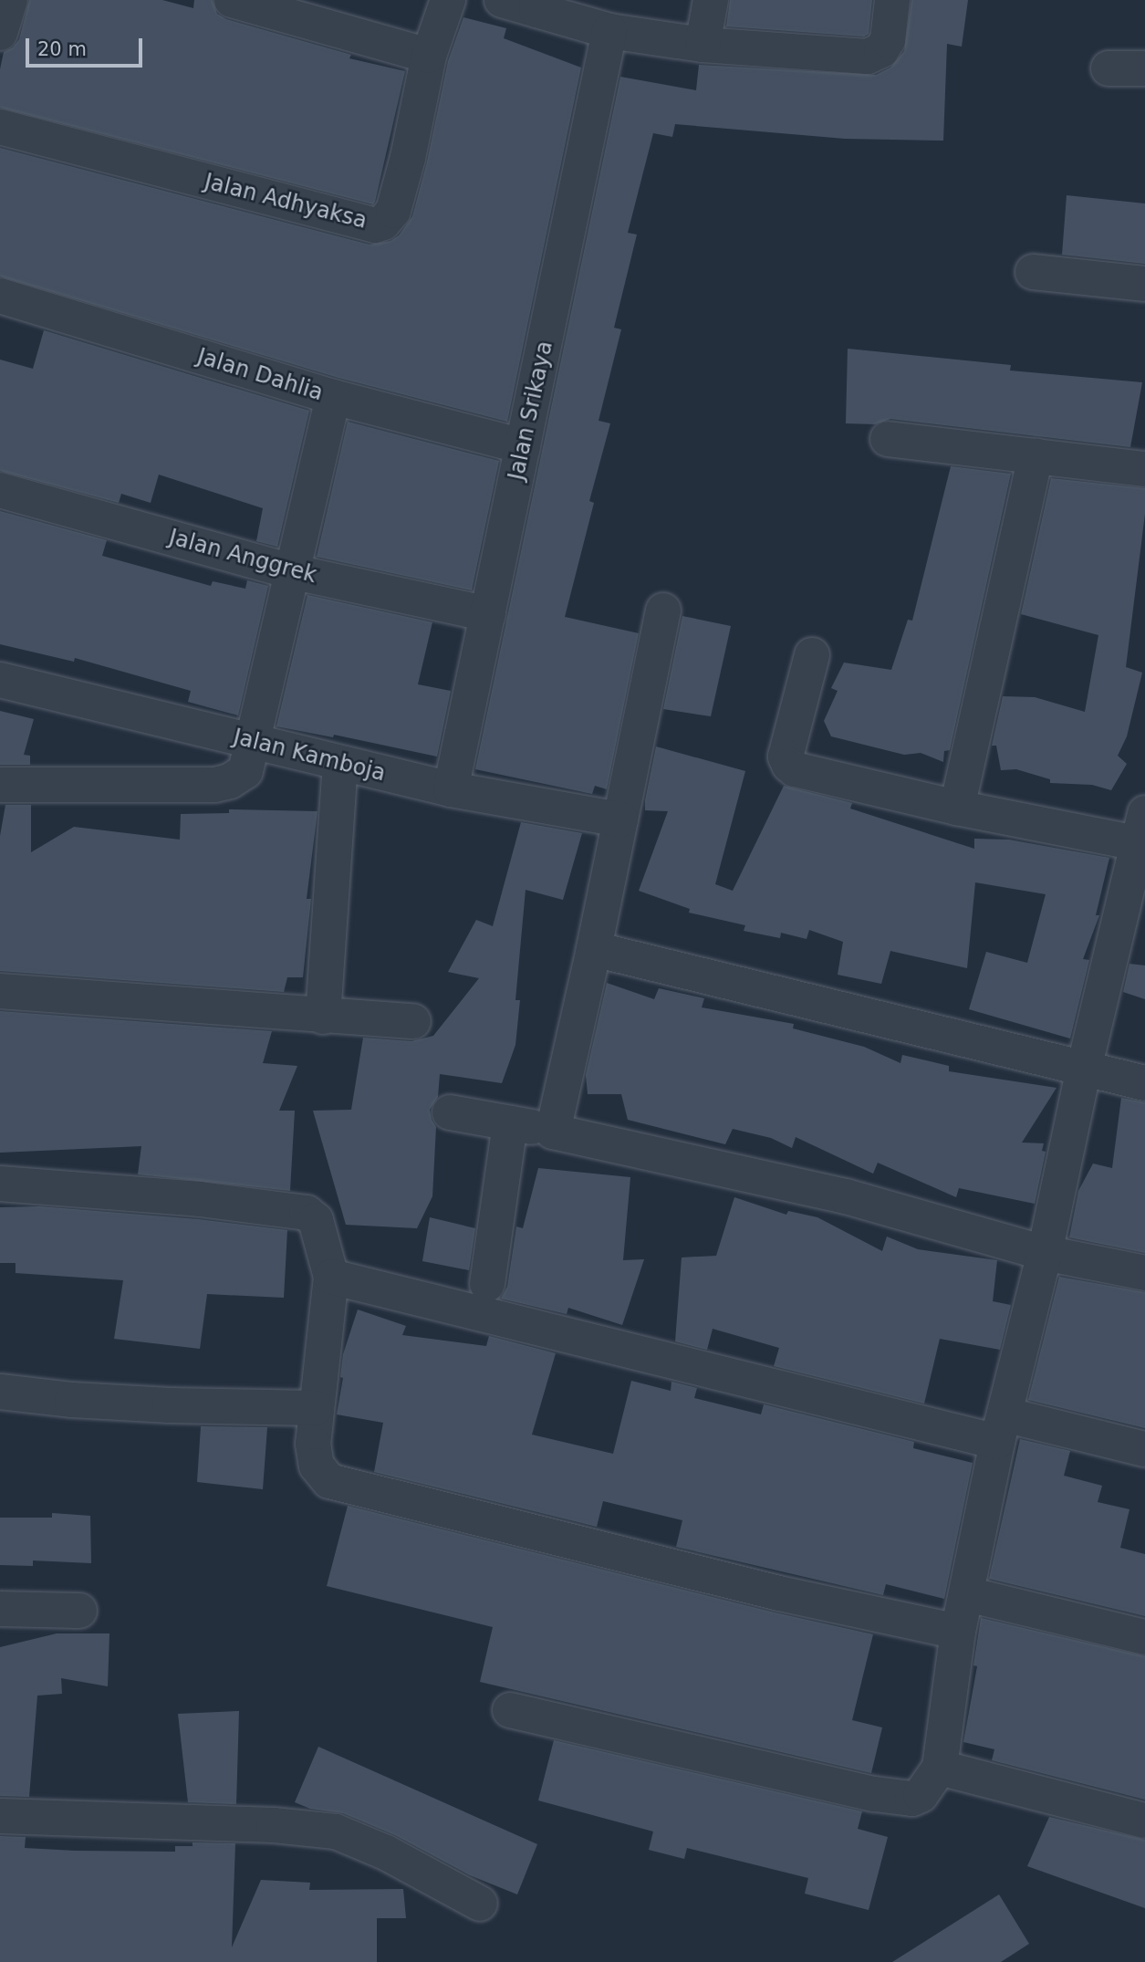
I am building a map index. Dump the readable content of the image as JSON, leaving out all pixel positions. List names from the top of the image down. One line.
{"streets":{"street":["Jalan Adhyaksa","Jalan Dahlia","Jalan Srikaya","Jalan Anggrek","Jalan Kamboja"]},"crossings":[["Jalan Dahlia","Jalan Srikaya"],["Jalan Srikaya","Jalan Anggrek"],["Jalan Srikaya","Jalan Kamboja"]],"scale_bar":"20 m"}
